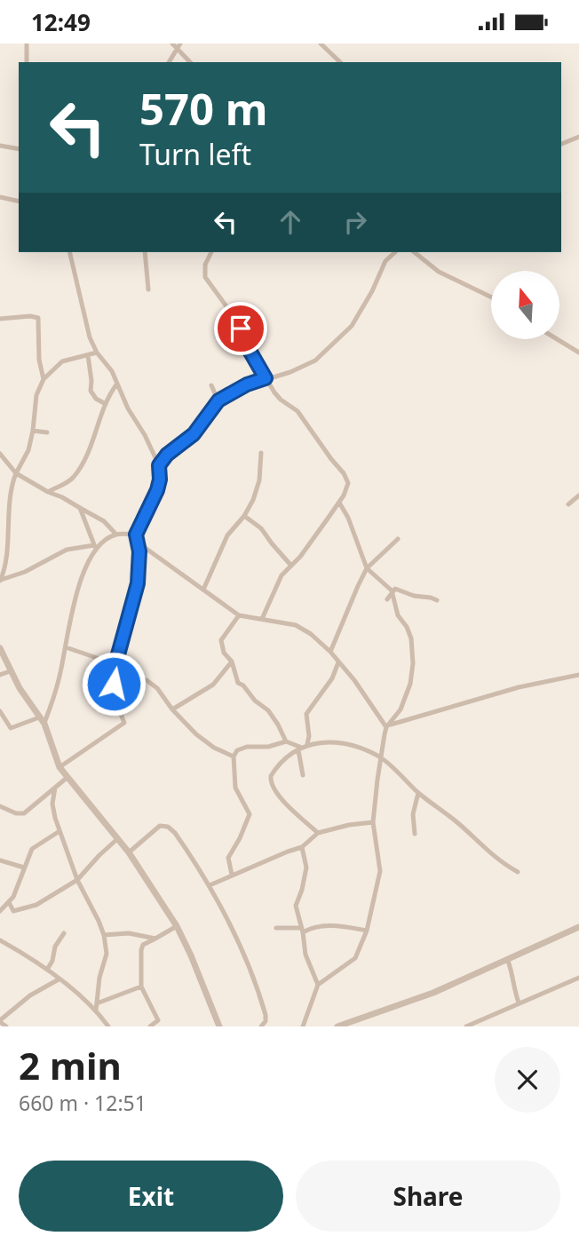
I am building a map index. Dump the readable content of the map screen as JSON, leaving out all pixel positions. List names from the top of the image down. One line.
{"north":"top","page":{"status":"12:49","turn":["570 m","Turn left"],"heading":["2 min","660 m · 12:51"],"buttons":["Exit","Share"]}}
